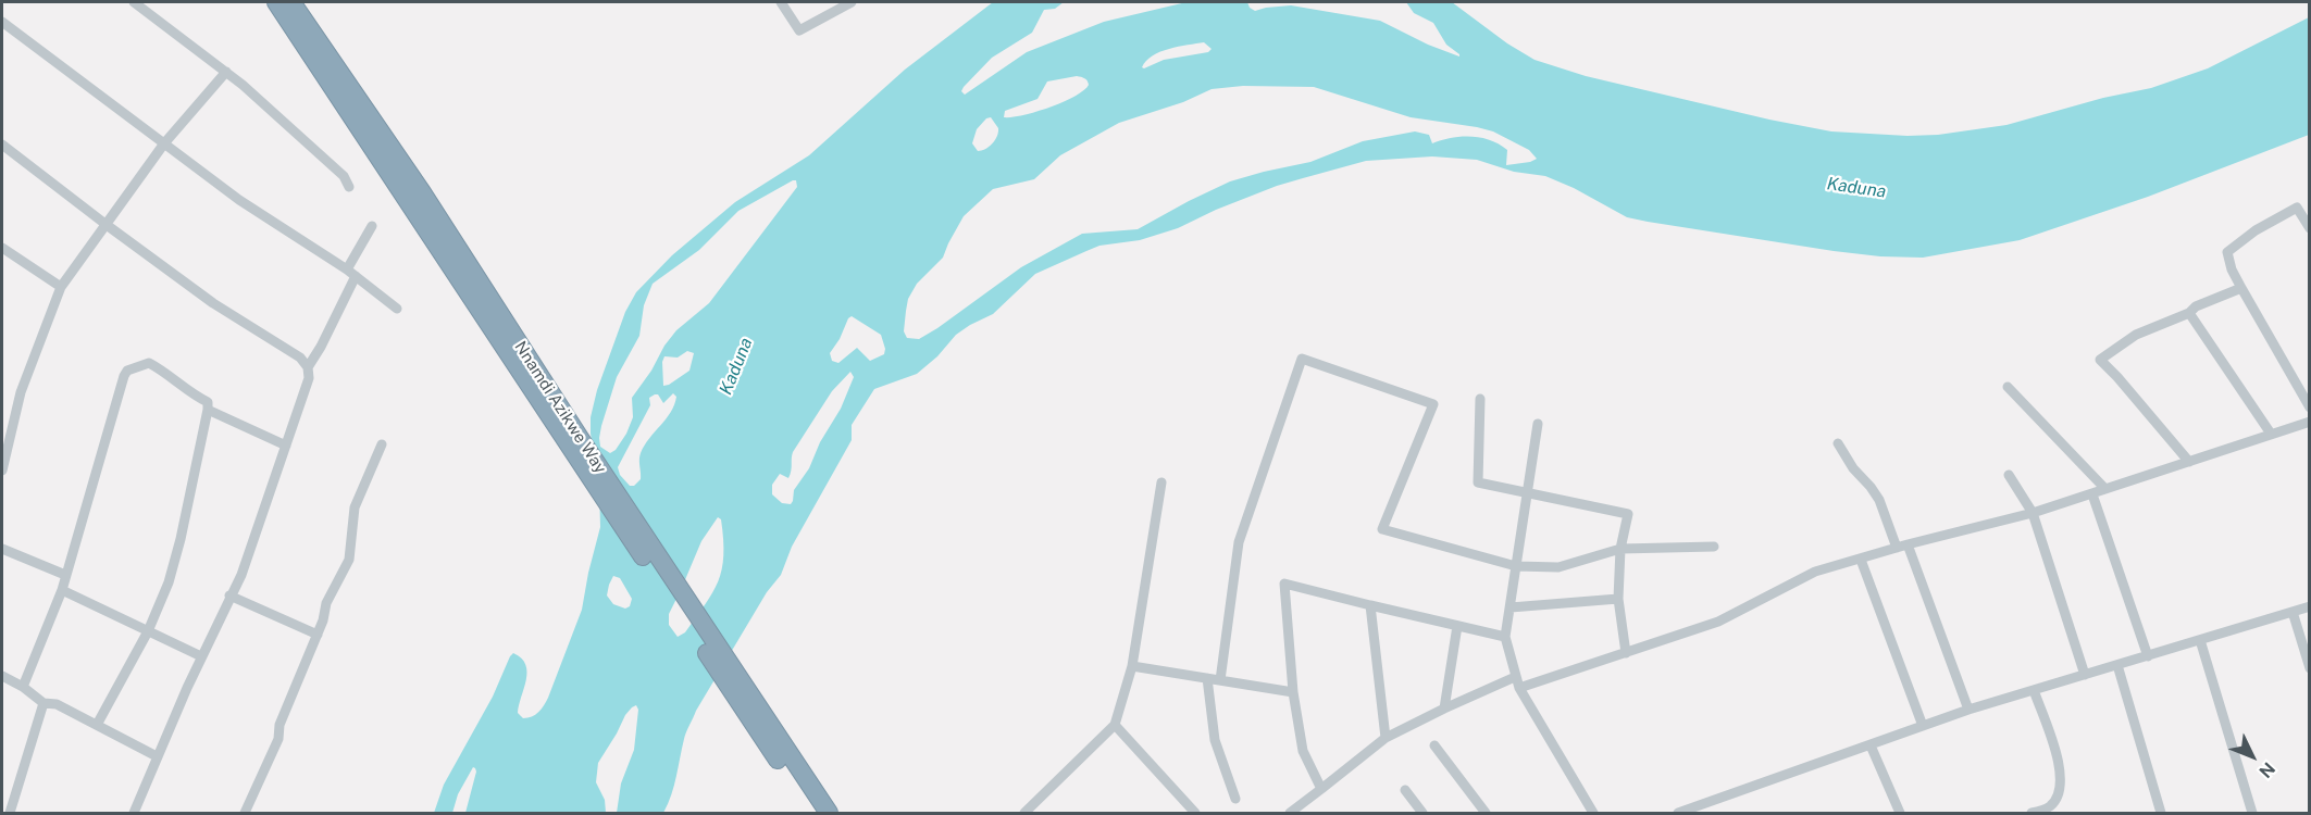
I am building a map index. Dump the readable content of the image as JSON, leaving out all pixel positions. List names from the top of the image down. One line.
{"streets":{"highway":["Nnamdi Azikwe Way"]},"water":["Kaduna"],"north":"bottom right"}
